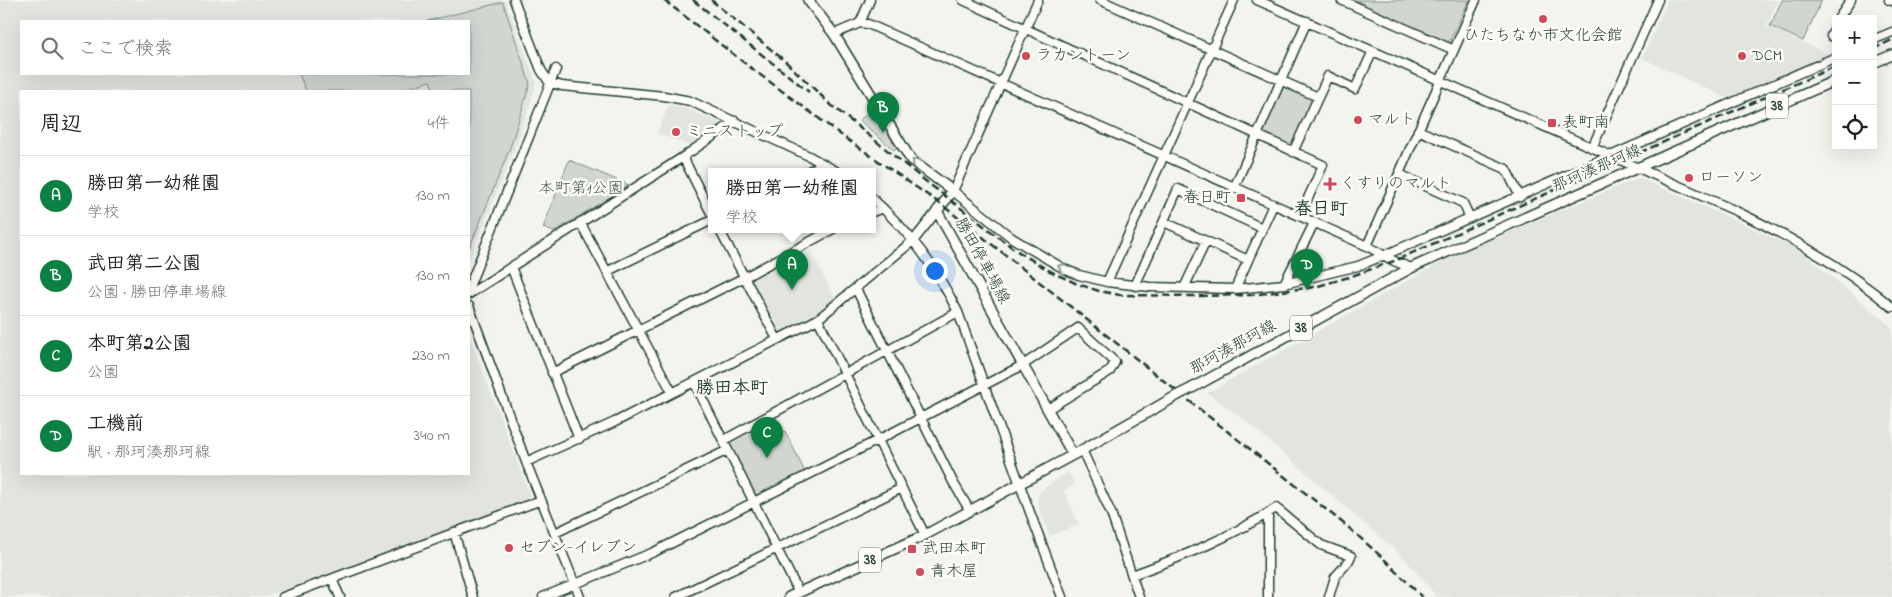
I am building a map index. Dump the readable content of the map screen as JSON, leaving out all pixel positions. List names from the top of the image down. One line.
{"streets":{"main road":["38","那珂湊那珂線","勝田停車場線"]},"crossings":[["那珂湊那珂線","勝田停車場線"]],"districts":["春日町","勝田本町"],"parks":["本町第1公園"],"places":{"other":["ひたちなか市文化会館","ラカントーン","DCM","マルト","ミニストップ","ローソン","セブン-イレブン","青木屋"],"transit":["表町南","春日町","武田本町"],"health":["くすりのマルト"]},"page":{"map_buttons":["+","−"],"search":"ここで検索","heading":["周辺","4件"],"pins":["B","A","D","C"],"list":[{"mark":"A","name":"勝田第一幼稚園","note":"学校","value":"130 m"},{"mark":"B","name":"武田第二公園","note":"公園 · 勝田停車場線","value":"130 m"},{"mark":"C","name":"本町第2公園","note":"公園","value":"230 m"},{"mark":"D","name":"工機前","note":"駅 · 那珂湊那珂線","value":"340 m"}],"popup":["勝田第一幼稚園","学校"]}}
